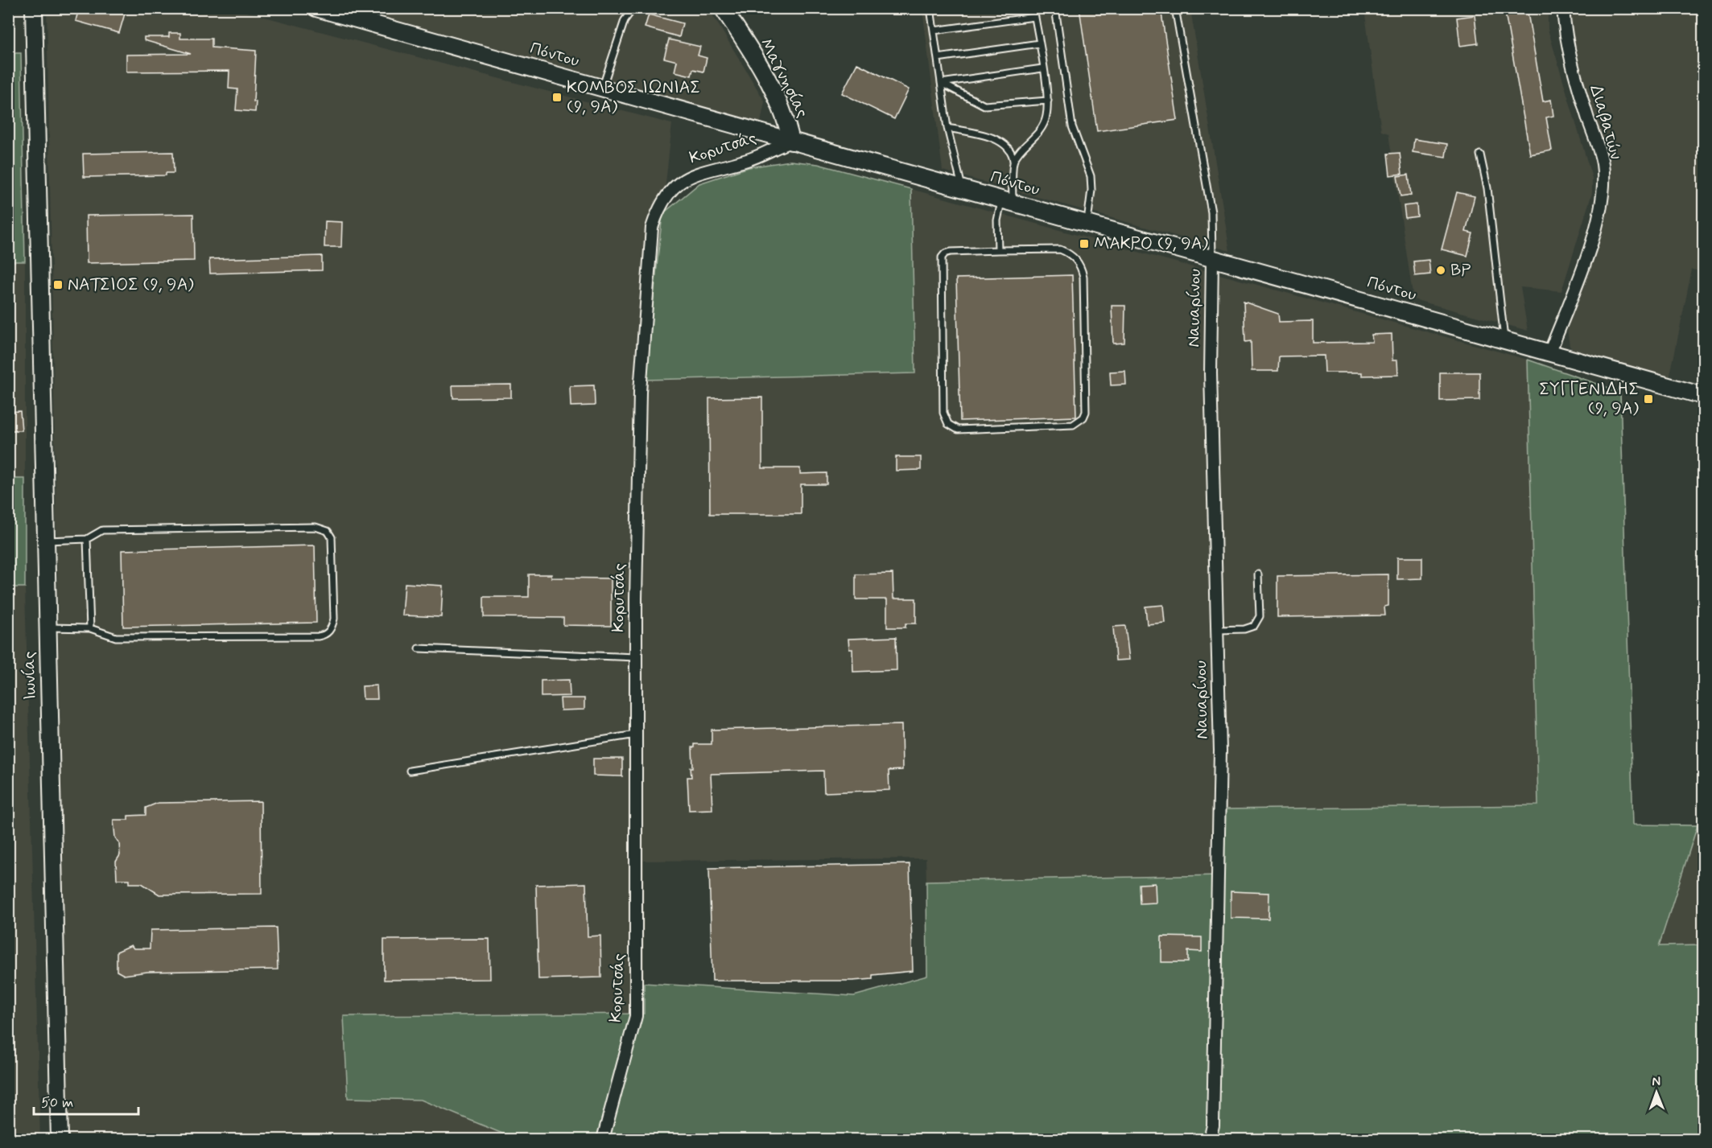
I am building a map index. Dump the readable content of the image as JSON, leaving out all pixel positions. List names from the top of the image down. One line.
{"streets":{"street":["Πόντου","Μαγνησίας","Διαβατών","Κορυτσάς","Ναυαρίνου","Ιωνίας"]},"crossings":[["Πόντου","Μαγνησίας"],["Πόντου","Διαβατών"],["Πόντου","Κορυτσάς"],["Πόντου","Ναυαρίνου"],["Μαγνησίας","Κορυτσάς"]],"places":{"transit":["ΚΟΜΒΟΣ ΙΩΝΙΑΣ (9, 9Α)","ΜΑΚΡΟ (9, 9Α)","ΝΑΤΣΙΟΣ (9, 9Α)","ΣΥΓΓΕΝΙΔΗΣ (9, 9Α)"],"other":["BP"]},"scale_bar":"50 m","north":"top"}
